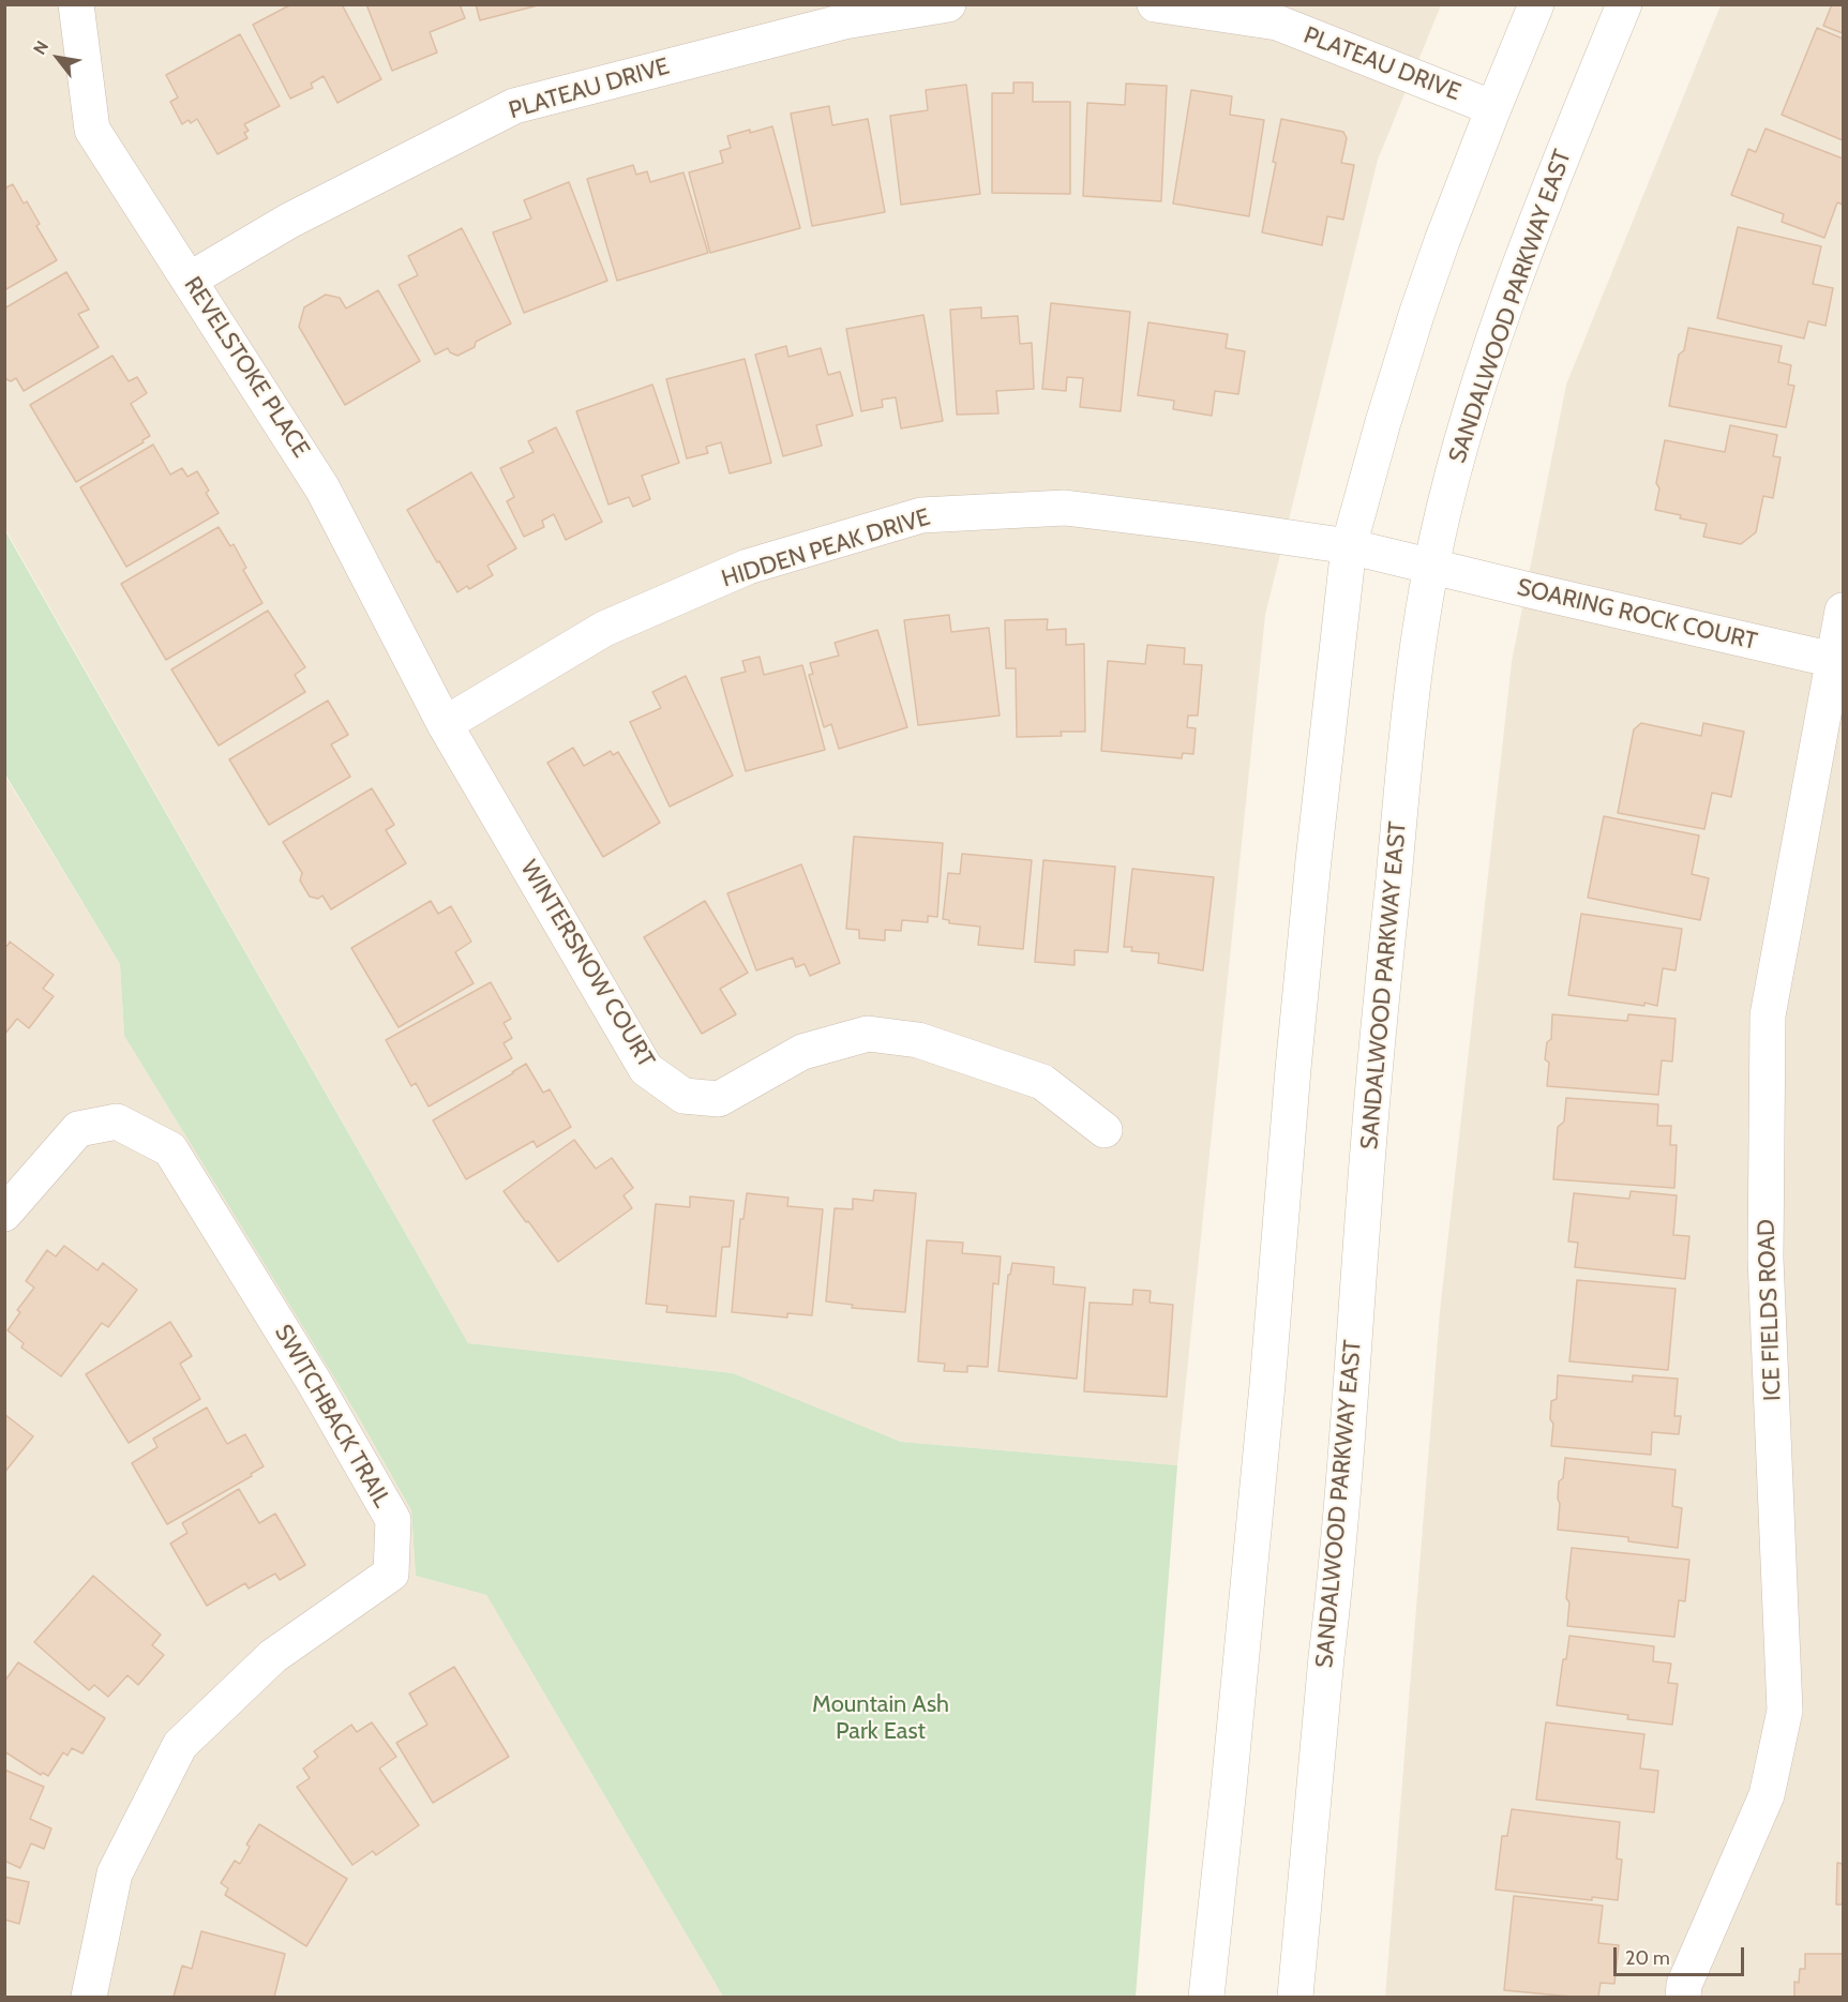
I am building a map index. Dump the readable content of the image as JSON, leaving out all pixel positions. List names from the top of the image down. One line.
{"streets":{"street":["PLATEAU DRIVE","SANDALWOOD PARKWAY EAST","REVELSTOKE PLACE","HIDDEN PEAK DRIVE","SOARING ROCK COURT","WINTERSNOW COURT","ICE FIELDS ROAD","SWITCHBACK TRAIL"]},"crossings":[["PLATEAU DRIVE","REVELSTOKE PLACE"],["SANDALWOOD PARKWAY EAST","HIDDEN PEAK DRIVE"],["SANDALWOOD PARKWAY EAST","SOARING ROCK COURT"],["REVELSTOKE PLACE","HIDDEN PEAK DRIVE"],["REVELSTOKE PLACE","WINTERSNOW COURT"],["HIDDEN PEAK DRIVE","SOARING ROCK COURT"],["HIDDEN PEAK DRIVE","WINTERSNOW COURT"],["SOARING ROCK COURT","ICE FIELDS ROAD"]],"parks":["Mountain Ash Park East"],"scale_bar":"20 m","north":"top left"}
